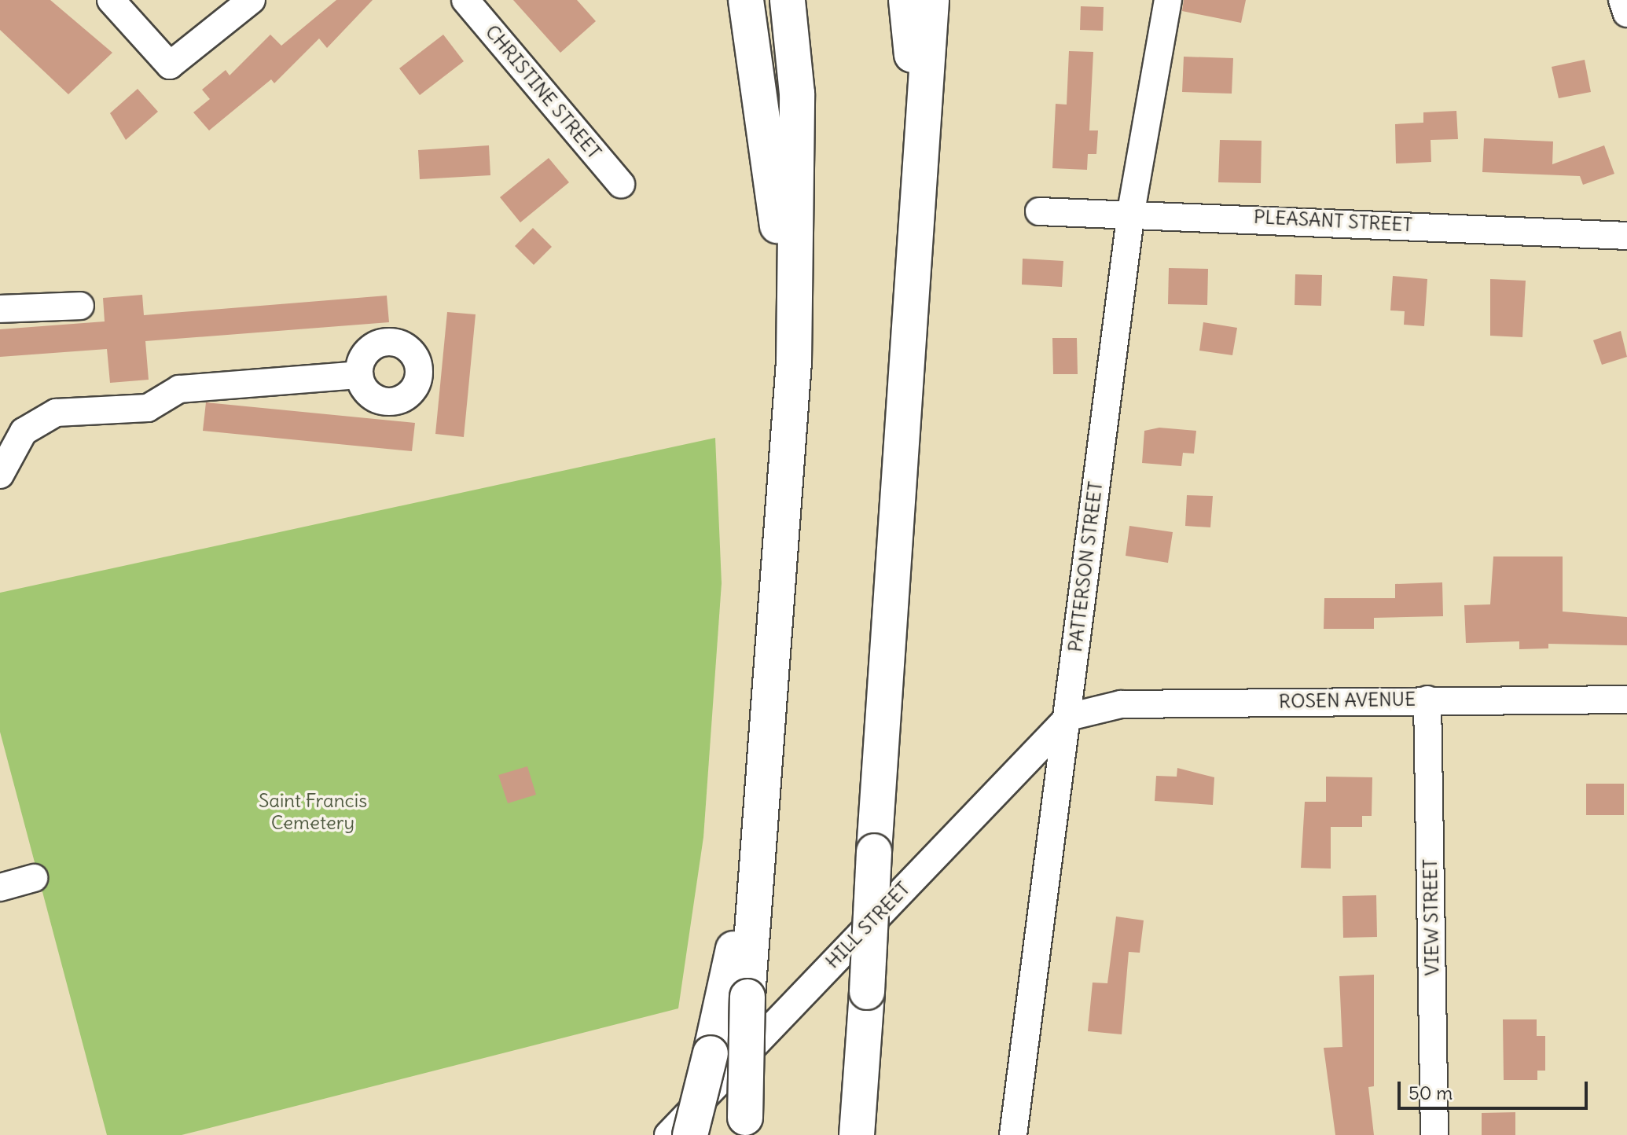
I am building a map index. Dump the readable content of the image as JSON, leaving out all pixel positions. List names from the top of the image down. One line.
{"streets":{"street":["CHRISTINE STREET","PLEASANT STREET","PATTERSON STREET","ROSEN AVENUE","VIEW STREET","HILL STREET"]},"crossings":[["PLEASANT STREET","PATTERSON STREET"],["PATTERSON STREET","ROSEN AVENUE"],["PATTERSON STREET","HILL STREET"],["ROSEN AVENUE","VIEW STREET"],["ROSEN AVENUE","HILL STREET"]],"parks":["Saint Francis Cemetery"],"scale_bar":"50 m"}
